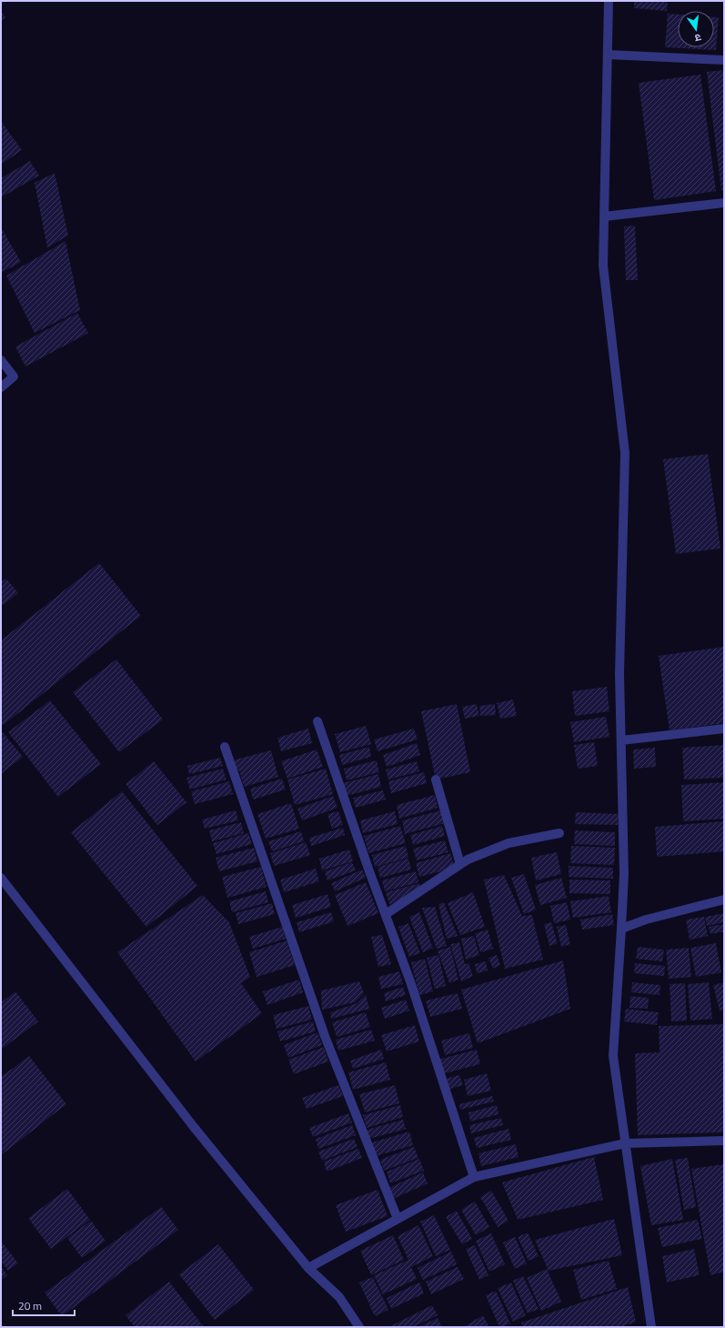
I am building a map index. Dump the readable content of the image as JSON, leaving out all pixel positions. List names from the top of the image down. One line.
{"scale_bar":"20 m","north":"bottom"}
